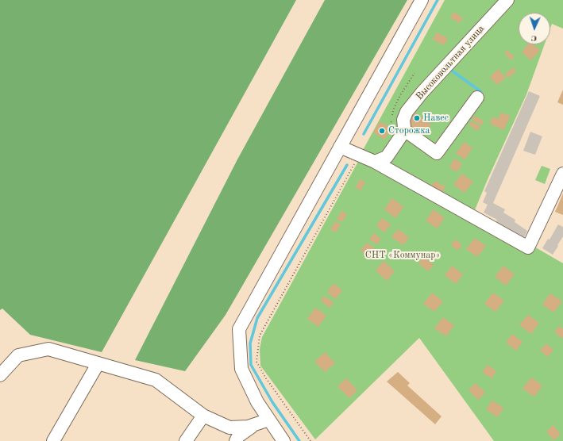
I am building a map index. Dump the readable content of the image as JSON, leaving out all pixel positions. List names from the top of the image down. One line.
{"streets":{"street":["Высоковольтная улица"]},"parks":["СНТ «Коммунар»"],"places":["Навес","Сторожка"],"north":"bottom"}
